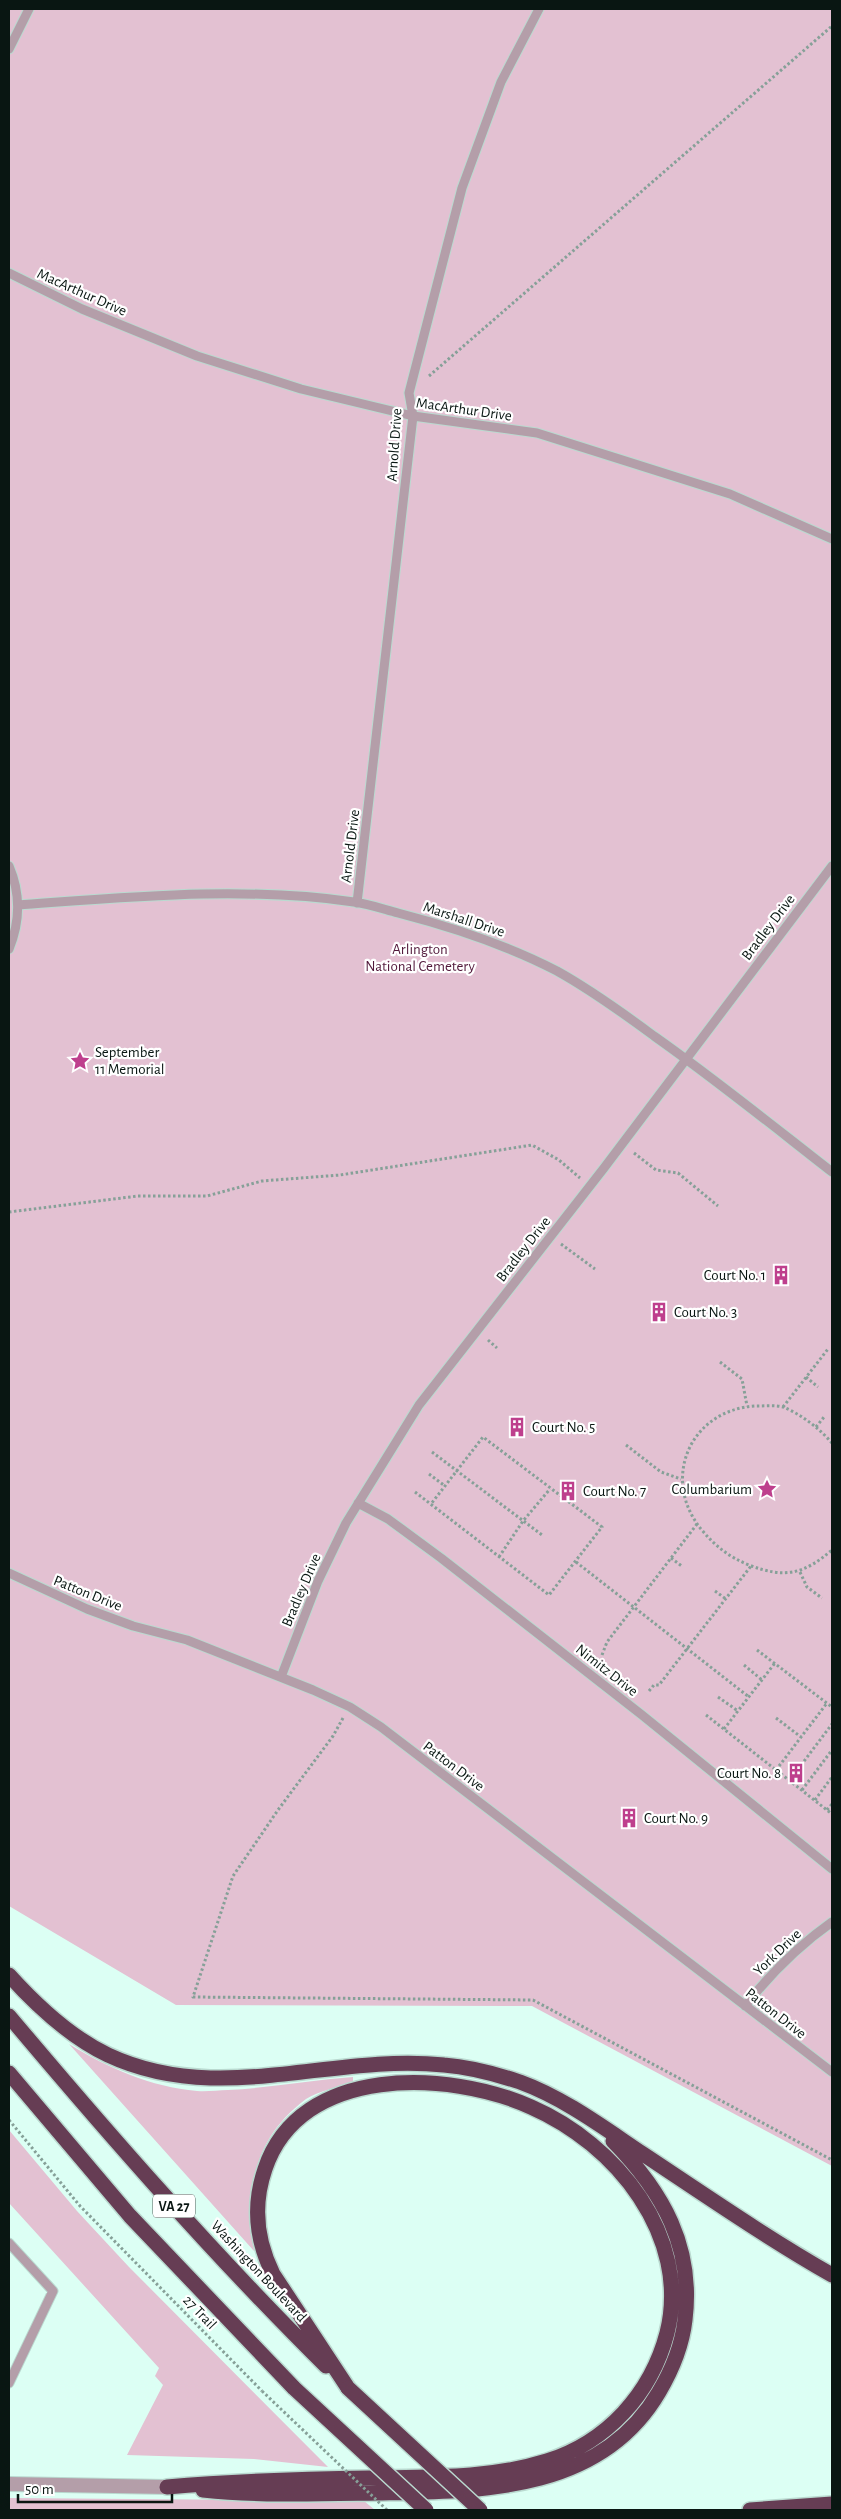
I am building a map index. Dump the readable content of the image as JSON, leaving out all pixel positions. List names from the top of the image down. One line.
{"streets":{"highway":["VA 27","Washington Boulevard"],"lane":["MacArthur Drive","Arnold Drive","Marshall Drive","Bradley Drive","Patton Drive","Nimitz Drive","York Drive"],"path":["27 Trail"]},"crossings":[["MacArthur Drive","Arnold Drive"],["Arnold Drive","Marshall Drive"],["Marshall Drive","Bradley Drive"],["Bradley Drive","Patton Drive"],["Bradley Drive","Nimitz Drive"],["Patton Drive","York Drive"]],"parks":["Arlington National Cemetery"],"places":{"place":["September 11 Memorial","Columbarium"],"building":["Court No. 1","Court No. 3","Court No. 5","Court No. 7","Court No. 8","Court No. 9"]},"scale_bar":"50 m"}
